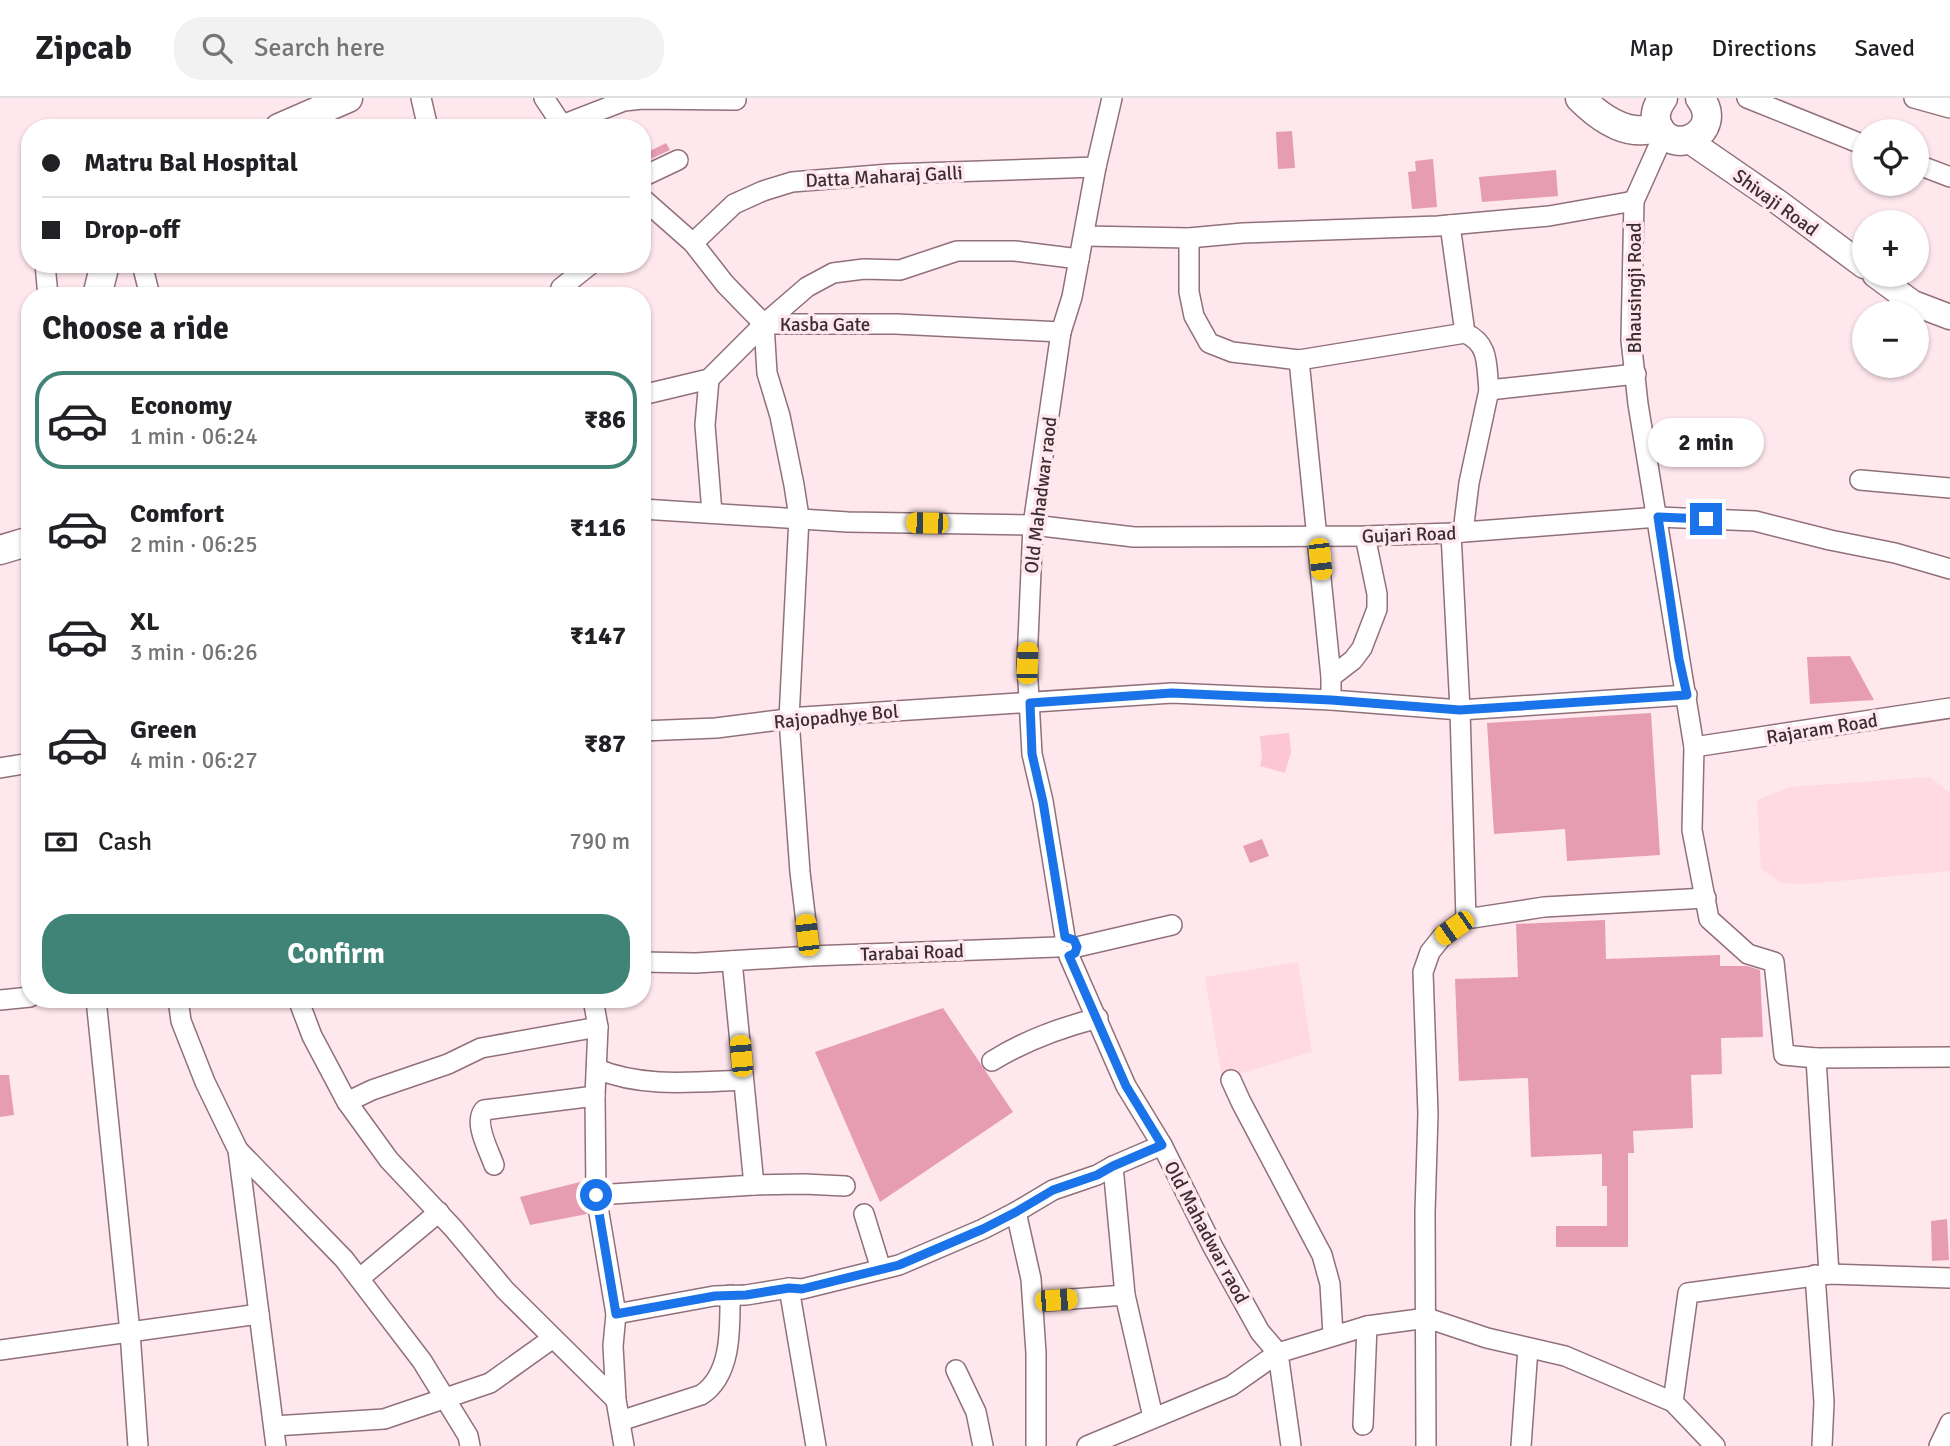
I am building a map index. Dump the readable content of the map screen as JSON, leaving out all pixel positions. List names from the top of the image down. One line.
{"streets":{"main road":["Shivaji Road"],"street":["Datta Maharaj Galli","Bhausingji Road","Kasba Gate","Old Mahadwar raod","Gujari Road","Rajopadhye Bol","Rajaram Road","Tarabai Road"]},"crossings":[["Datta Maharaj Galli","Kasba Gate"],["Datta Maharaj Galli","Old Mahadwar raod"],["Shivaji Road","Bhausingji Road"],["Bhausingji Road","Gujari Road"],["Bhausingji Road","Rajopadhye Bol"],["Bhausingji Road","Rajaram Road"],["Kasba Gate","Old Mahadwar raod"],["Old Mahadwar raod","Gujari Road"],["Old Mahadwar raod","Rajopadhye Bol"],["Old Mahadwar raod","Tarabai Road"]],"page":{"header":"Zipcab","search":"Search here","nav":["Map","Directions","Saved"],"map_buttons":["+","−"],"banner":["Matru Bal Hospital","Drop-off"],"heading":"Choose a ride","list":[{"name":"Economy","note":"1 min · 06:24","value":"₹86"},{"name":"Comfort","note":"2 min · 06:25","value":"₹116"},{"name":"XL","note":"3 min · 06:26","value":"₹147"},{"name":"Green","note":"4 min · 06:27","value":"₹87"}],"bubble":"2 min","pay":["Cash","790 m"],"buttons":"Confirm"}}
